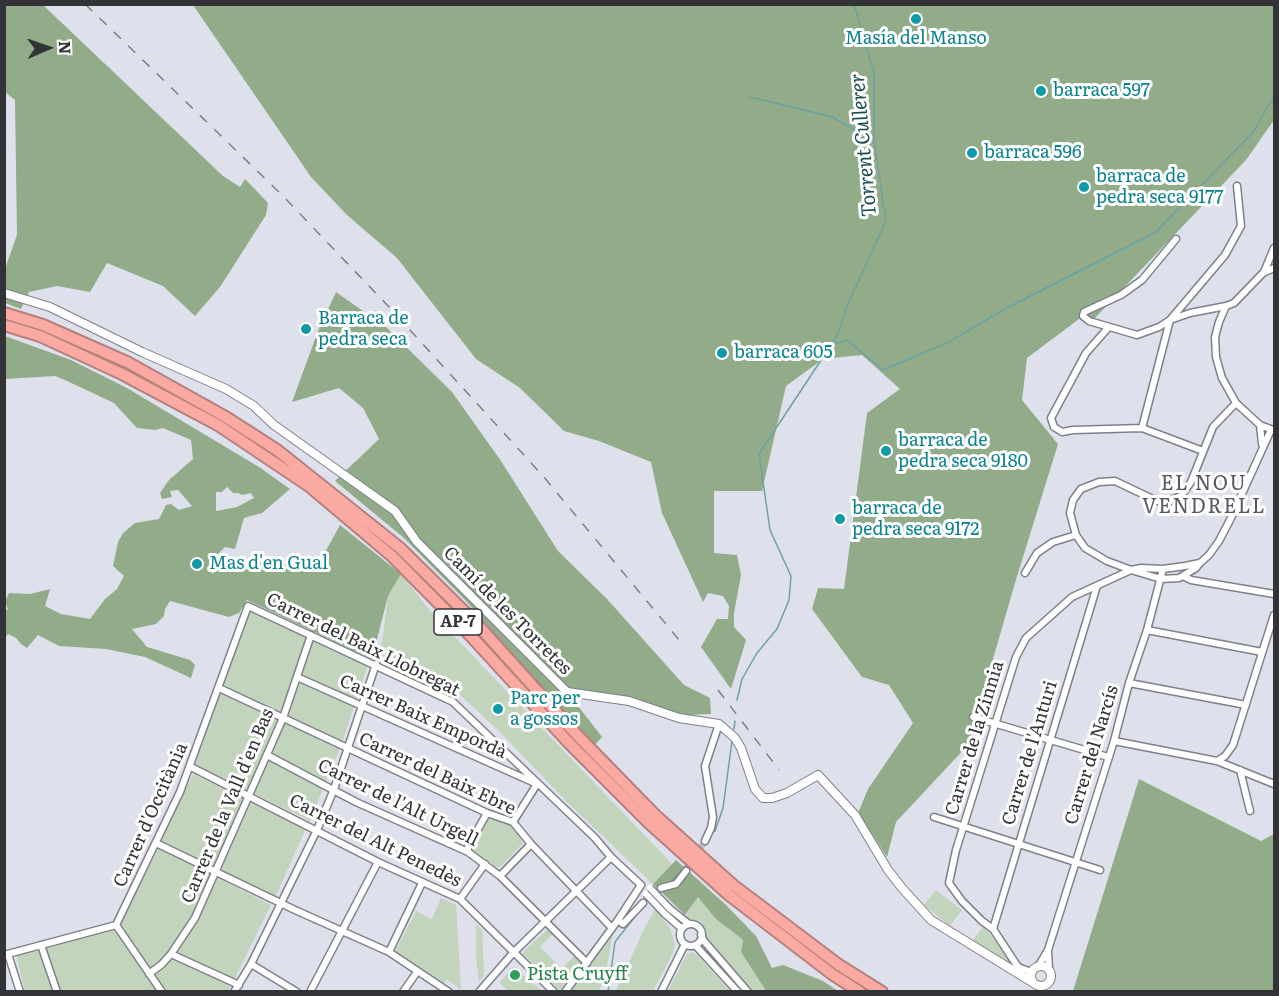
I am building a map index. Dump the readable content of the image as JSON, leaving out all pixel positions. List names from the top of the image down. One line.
{"streets":{"highway":["AP-7"],"street":["Camí de les Torretes","Carrer del Baix Llobregat","Carrer Baix Empordà","Carrer de la Zinnia","Carrer de l'Anturi","Carrer del Narcís","Carrer del Baix Ebre","Carrer de l'Alt Urgell","Carrer de la Vall d'en Bas","Carrer d'Occitània","Carrer del Alt Penedès"]},"crossings":[["Carrer del Baix Llobregat","Carrer Baix Empordà"],["Carrer del Baix Llobregat","Carrer de la Vall d'en Bas"],["Carrer del Baix Llobregat","Carrer d'Occitània"],["Carrer Baix Empordà","Carrer de la Vall d'en Bas"],["Carrer de la Zinnia","Carrer de l'Anturi"],["Carrer de la Zinnia","Carrer del Narcís"],["Carrer del Baix Ebre","Carrer de la Vall d'en Bas"],["Carrer del Baix Ebre","Carrer d'Occitània"],["Carrer de l'Alt Urgell","Carrer de la Vall d'en Bas"],["Carrer de la Vall d'en Bas","Carrer del Alt Penedès"],["Carrer d'Occitània","Carrer del Alt Penedès"]],"districts":["EL NOU VENDRELL"],"water":["Torrent Cullerer"],"places":["Masía del Manso","barraca 597","barraca 596","barraca de pedra seca 9177","Barraca de pedra seca","barraca 605","barraca de pedra seca 9180","barraca de pedra seca 9172","Mas d'en Gual","Parc per a gossos","Pista Cruyff"],"north":"right"}
